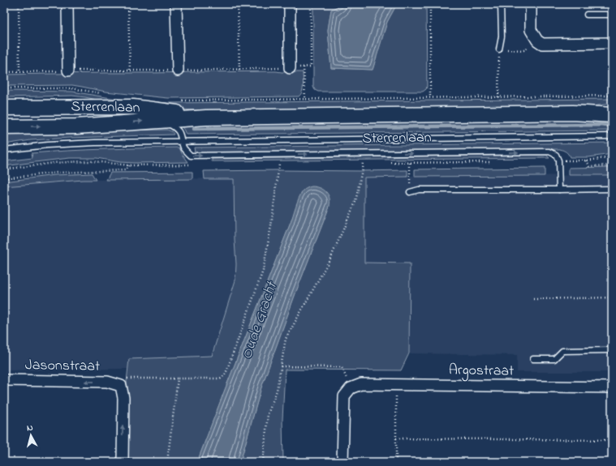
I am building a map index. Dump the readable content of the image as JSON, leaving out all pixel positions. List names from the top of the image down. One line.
{"streets":{"main road":["Sterrenlaan"],"street":["Jasonstraat","Argostraat"]},"one_way":["Jasonstraat"],"water":["Oude Gracht"],"north":"top"}
